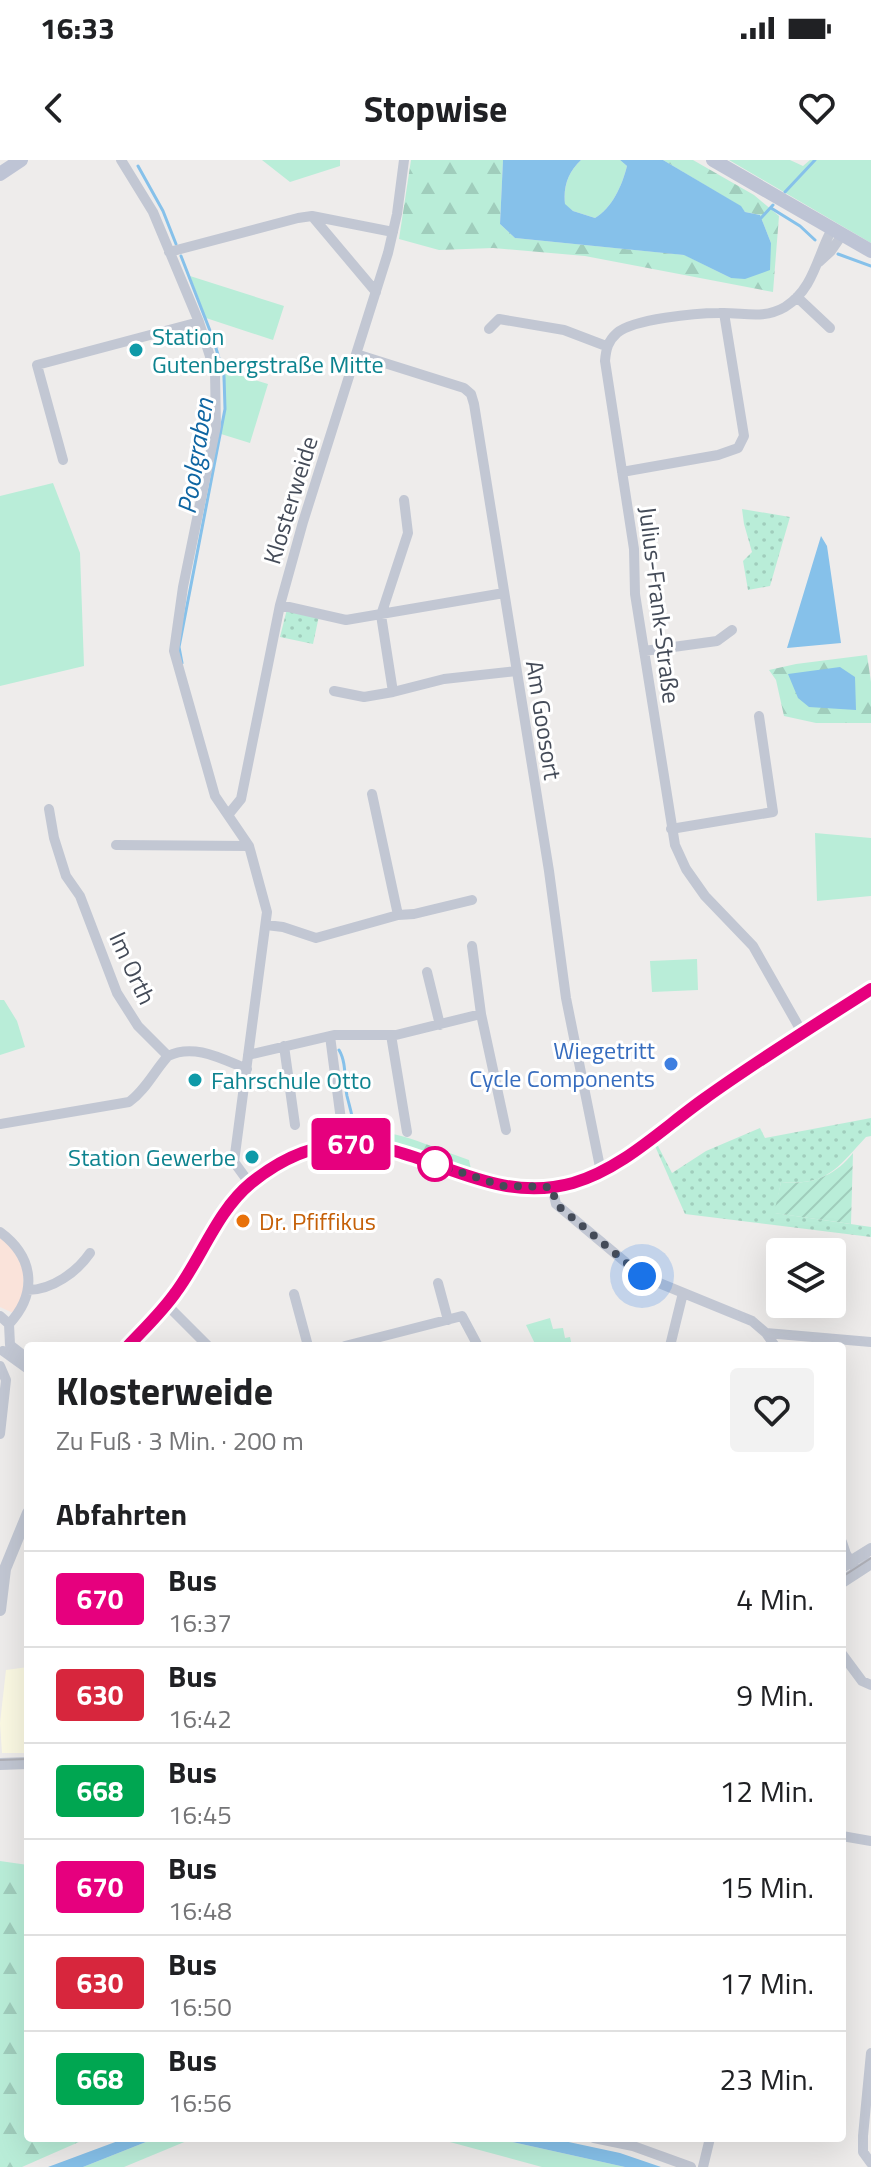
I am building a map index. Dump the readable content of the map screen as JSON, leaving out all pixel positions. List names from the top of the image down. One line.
{"streets":{"street":["Klosterweide","Julius-Frank-Straße","Am Goosort","Im Orth"]},"crossings":[["Klosterweide","Am Goosort"]],"water":["Poolgraben"],"places":["Station Gutenbergstraße Mitte","Wiegetritt Cycle Components","Fahrschule Otto","Station Gewerbe","Dr. Pfiffikus"],"lines":["bus line 670"],"page":{"status":"16:33","header":"Stopwise","on_map":"670","heading":[["Klosterweide","Zu Fuß · 3 Min. · 200 m"],"Abfahrten"],"list":[{"mark":"670","name":"Bus","note":"16:37","value":"4 Min."},{"mark":"630","name":"Bus","note":"16:42","value":"9 Min."},{"mark":"668","name":"Bus","note":"16:45","value":"12 Min."},{"mark":"670","name":"Bus","note":"16:48","value":"15 Min."},{"mark":"630","name":"Bus","note":"16:50","value":"17 Min."},{"mark":"668","name":"Bus","note":"16:56","value":"23 Min."}]}}
